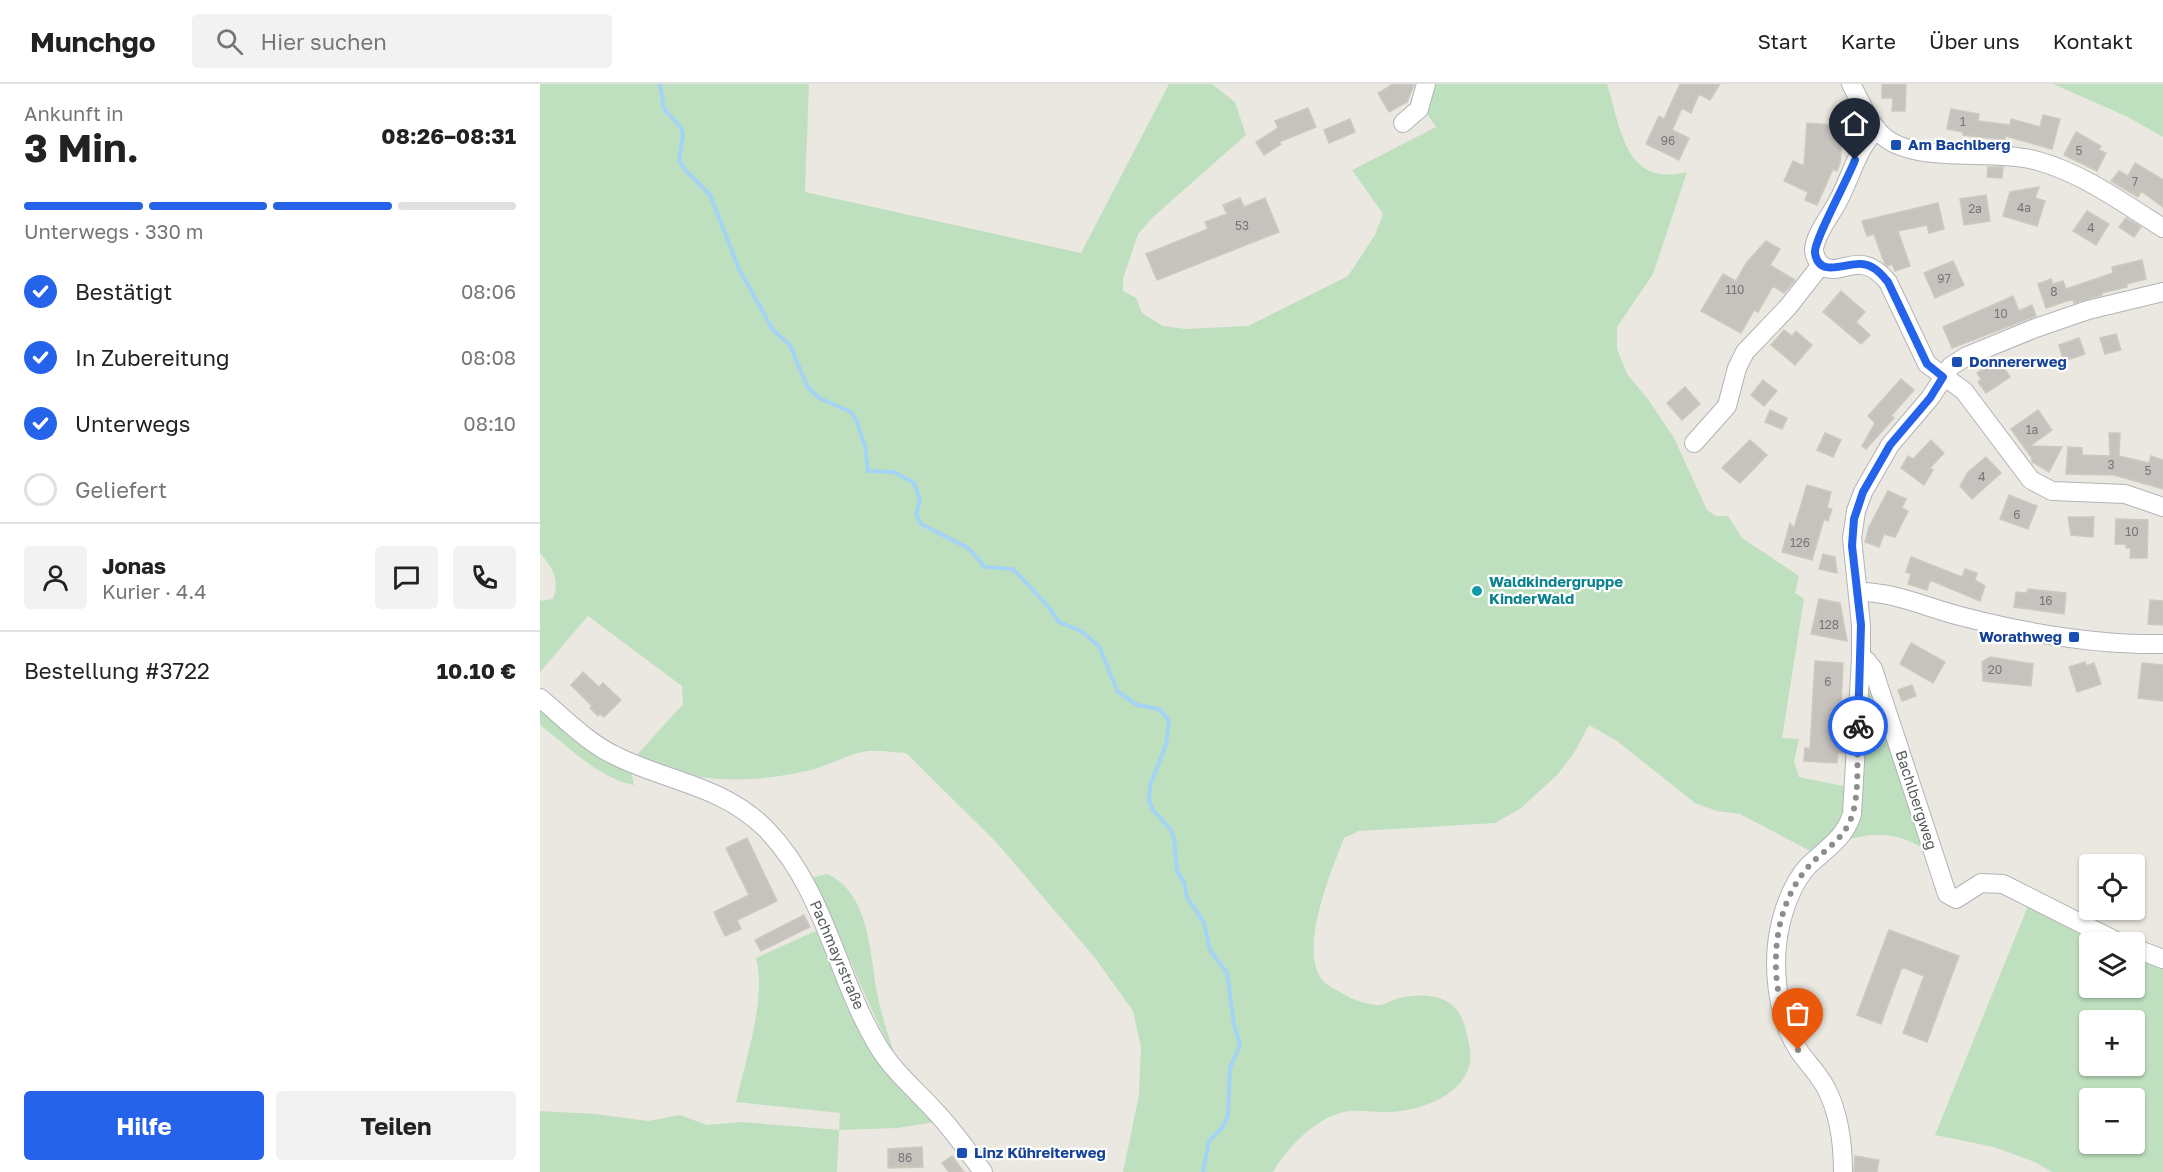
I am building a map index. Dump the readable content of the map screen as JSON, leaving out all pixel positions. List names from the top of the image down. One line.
{"streets":{"street":["Bachlbergweg","Pachmayrstraße"]},"places":{"transit":["Am Bachlberg","Donnererweg","Worathweg","Linz Kühreiterweg"],"other":["Waldkindergruppe KinderWald"]},"house_numbers":["1","96","5","7","4a","2a","53","4","97","110","8","10","1a","3","5","4","6","10","126","16","128","20","6","86"],"page":{"header":"Munchgo","search":"Hier suchen","nav":["Start","Karte","Über uns","Kontakt"],"heading":["3 Min.","Ankunft in","08:26–08:31"],"panel":["Jonas","Kurier · 4.4","Bestellung #3722","10.10 €"],"bar":"Unterwegs · 330 m","list":[["Bestätigt","08:06"],["In Zubereitung","08:08"],["Unterwegs","08:10"],"Geliefert"],"map_buttons":["+","−"],"buttons":["Hilfe","Teilen"]}}
